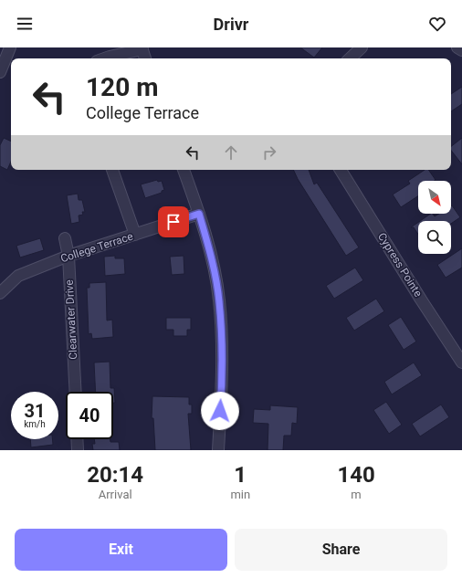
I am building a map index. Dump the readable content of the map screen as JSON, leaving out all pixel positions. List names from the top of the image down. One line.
{"streets":{"street":["College Terrace","Cypress Pointe","Clearwater Drive"]},"crossings":[["College Terrace","Clearwater Drive"]],"north":"bottom right","page":{"header":"Drivr","turn":["120 m","College Terrace"],"speed":"31 km/h","limit":"40","eta":["20:14","Arrival","1","min","140","m"],"buttons":["Exit","Share"]}}
